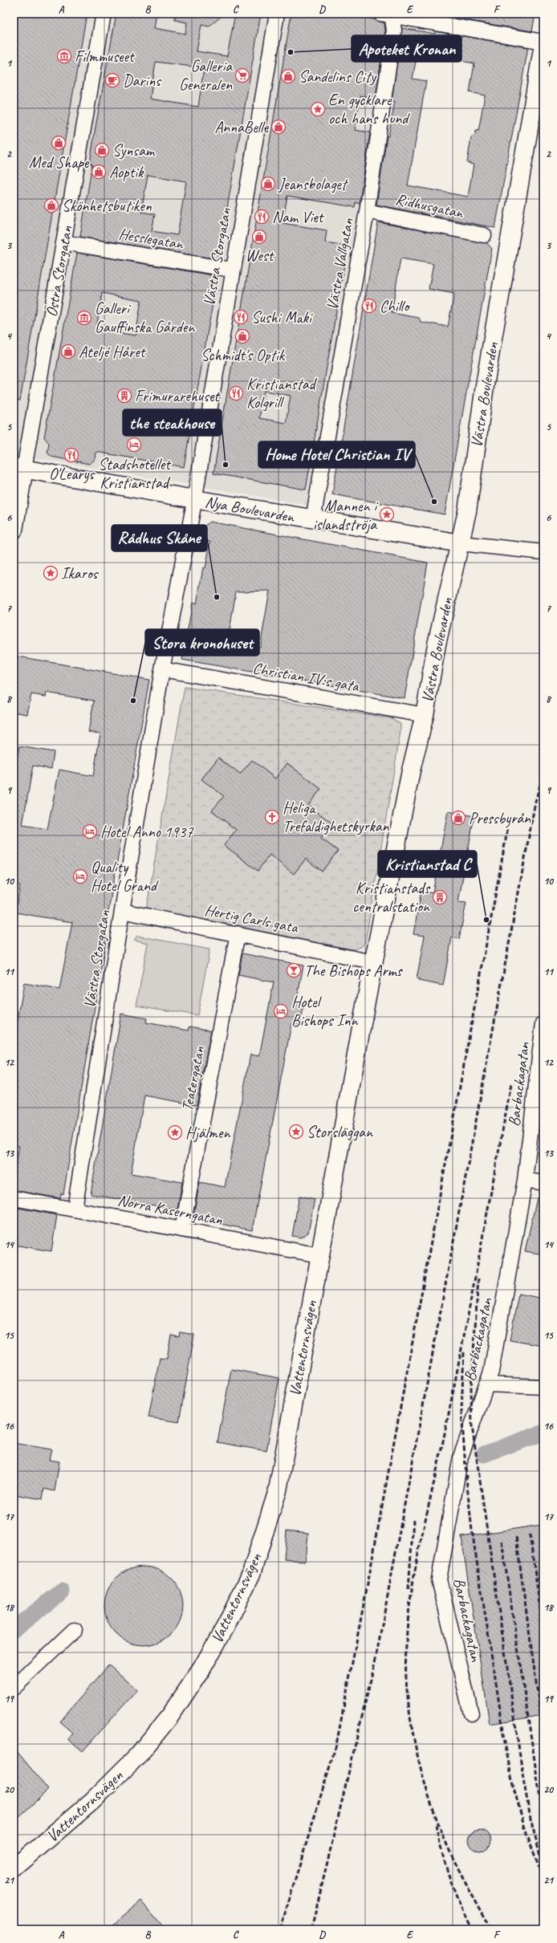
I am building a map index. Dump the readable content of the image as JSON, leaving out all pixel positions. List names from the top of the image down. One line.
{"streets":{"street":["Ridhusgatan","Hesslegatan","Västra Storgatan","Västra Vallgatan","Östra Storgatan","Västra Boulevarden","Nya Boulevarden","Christian IV:s gata","Hertig Carls gata","Teatergatan","Barbackagatan","Norra Kaserngatan","Vattentornsvägen"]},"crossings":[["Ridhusgatan","Västra Vallgatan"],["Hesslegatan","Västra Storgatan"],["Hesslegatan","Östra Storgatan"],["Västra Storgatan","Nya Boulevarden"],["Västra Storgatan","Christian IV:s gata"],["Västra Storgatan","Hertig Carls gata"],["Västra Storgatan","Norra Kaserngatan"],["Västra Vallgatan","Nya Boulevarden"],["Östra Storgatan","Nya Boulevarden"],["Västra Boulevarden","Nya Boulevarden"],["Västra Boulevarden","Christian IV:s gata"],["Västra Boulevarden","Hertig Carls gata"],["Västra Boulevarden","Norra Kaserngatan"],["Västra Boulevarden","Vattentornsvägen"],["Hertig Carls gata","Teatergatan"],["Teatergatan","Norra Kaserngatan"],["Norra Kaserngatan","Vattentornsvägen"]],"places":{"other":["Apoteket Kronan","the steakhouse","Home Hotel Christian IV","Rådhus Skåne","Stora kronohuset","Kristianstad C"],"museum":["Filmmuseet","Galleri Gauffinska Gården"],"supermarket":["Galleria Generalen"],"shop":["Sandelins City","AnnaBelle","Med Shape","Synsam","Aoptik","Jeansbolaget","Skönhetsbutiken","West","Schmidt's Optik","Ateljé Håret","Pressbyrån"],"cafe":["Darins"],"place":["En gycklare och hans hund","Mannen i islandströja","Ikaros","Storsläggan","Hjälmen"],"restaurant":["Nam Viet","Chillo","Sushi Maki","Kristianstad Kolgrill","O'Learys"],"building":["Frimurarehuset","Kristianstads centralstation"],"hotel":["Stadshotellet Kristianstad","Hotel Anno 1937","Quality Hotel Grand","Hotel Bishops Inn"],"church":["Heliga Trefaldighetskyrkan"],"bar":["The Bishops Arms"]},"grid":{"columns":["A","B","C","D","E","F"],"rows":["1","2","3","4","5","6","7","8","9","10","11","12","13","14","15","16","17","18","19","20","21"]}}
